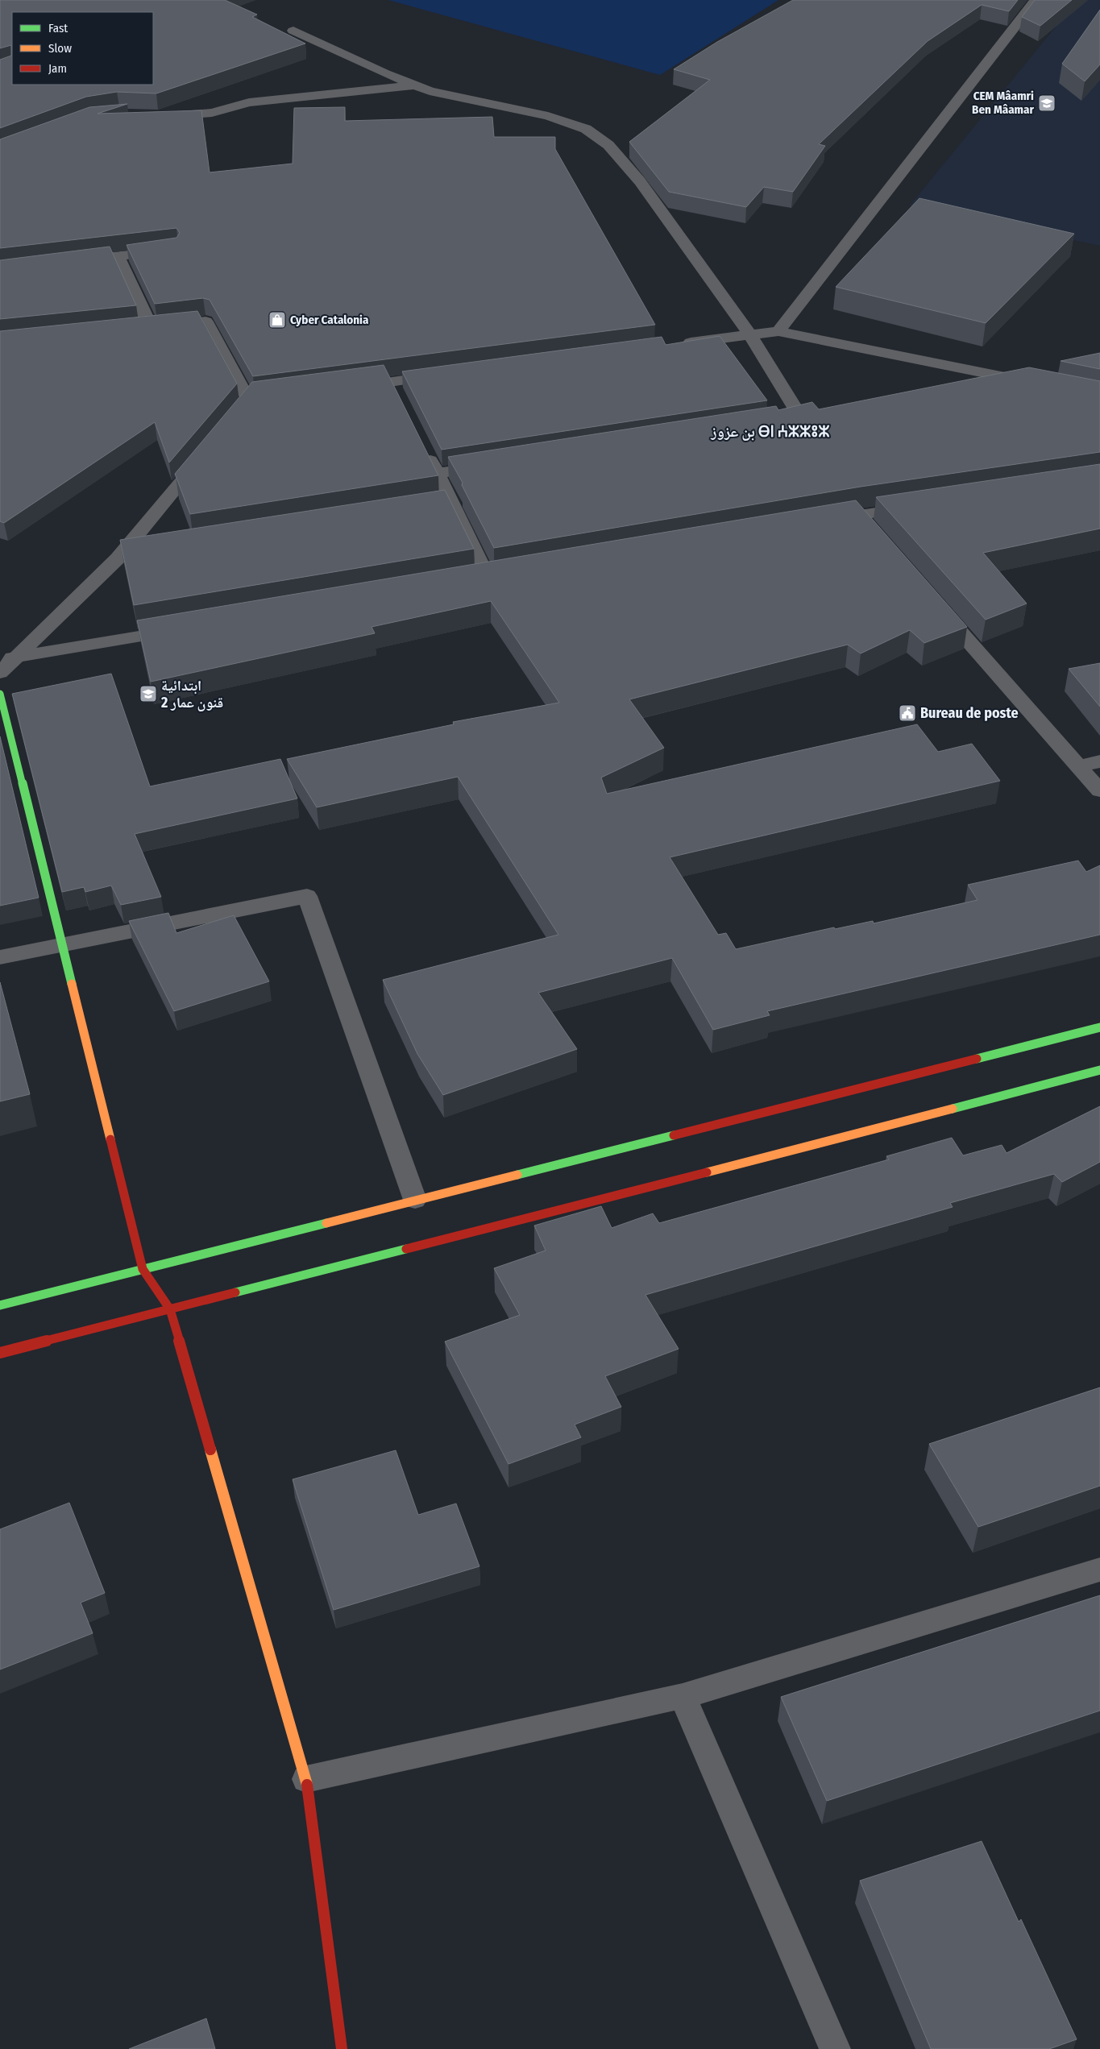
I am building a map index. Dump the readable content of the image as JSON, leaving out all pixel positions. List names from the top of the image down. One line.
{"districts":["بن عزوز ⴱⵏ ⵄⵣⵣⵓⵣ"],"places":{"school or university":["CEM Mâamri Ben Mâamar","ابتدائية قنون عمار 2"],"shop":["Cyber Catalonia"],"public building":["Bureau de poste"]},"legend":["Fast","Slow","Jam"]}
